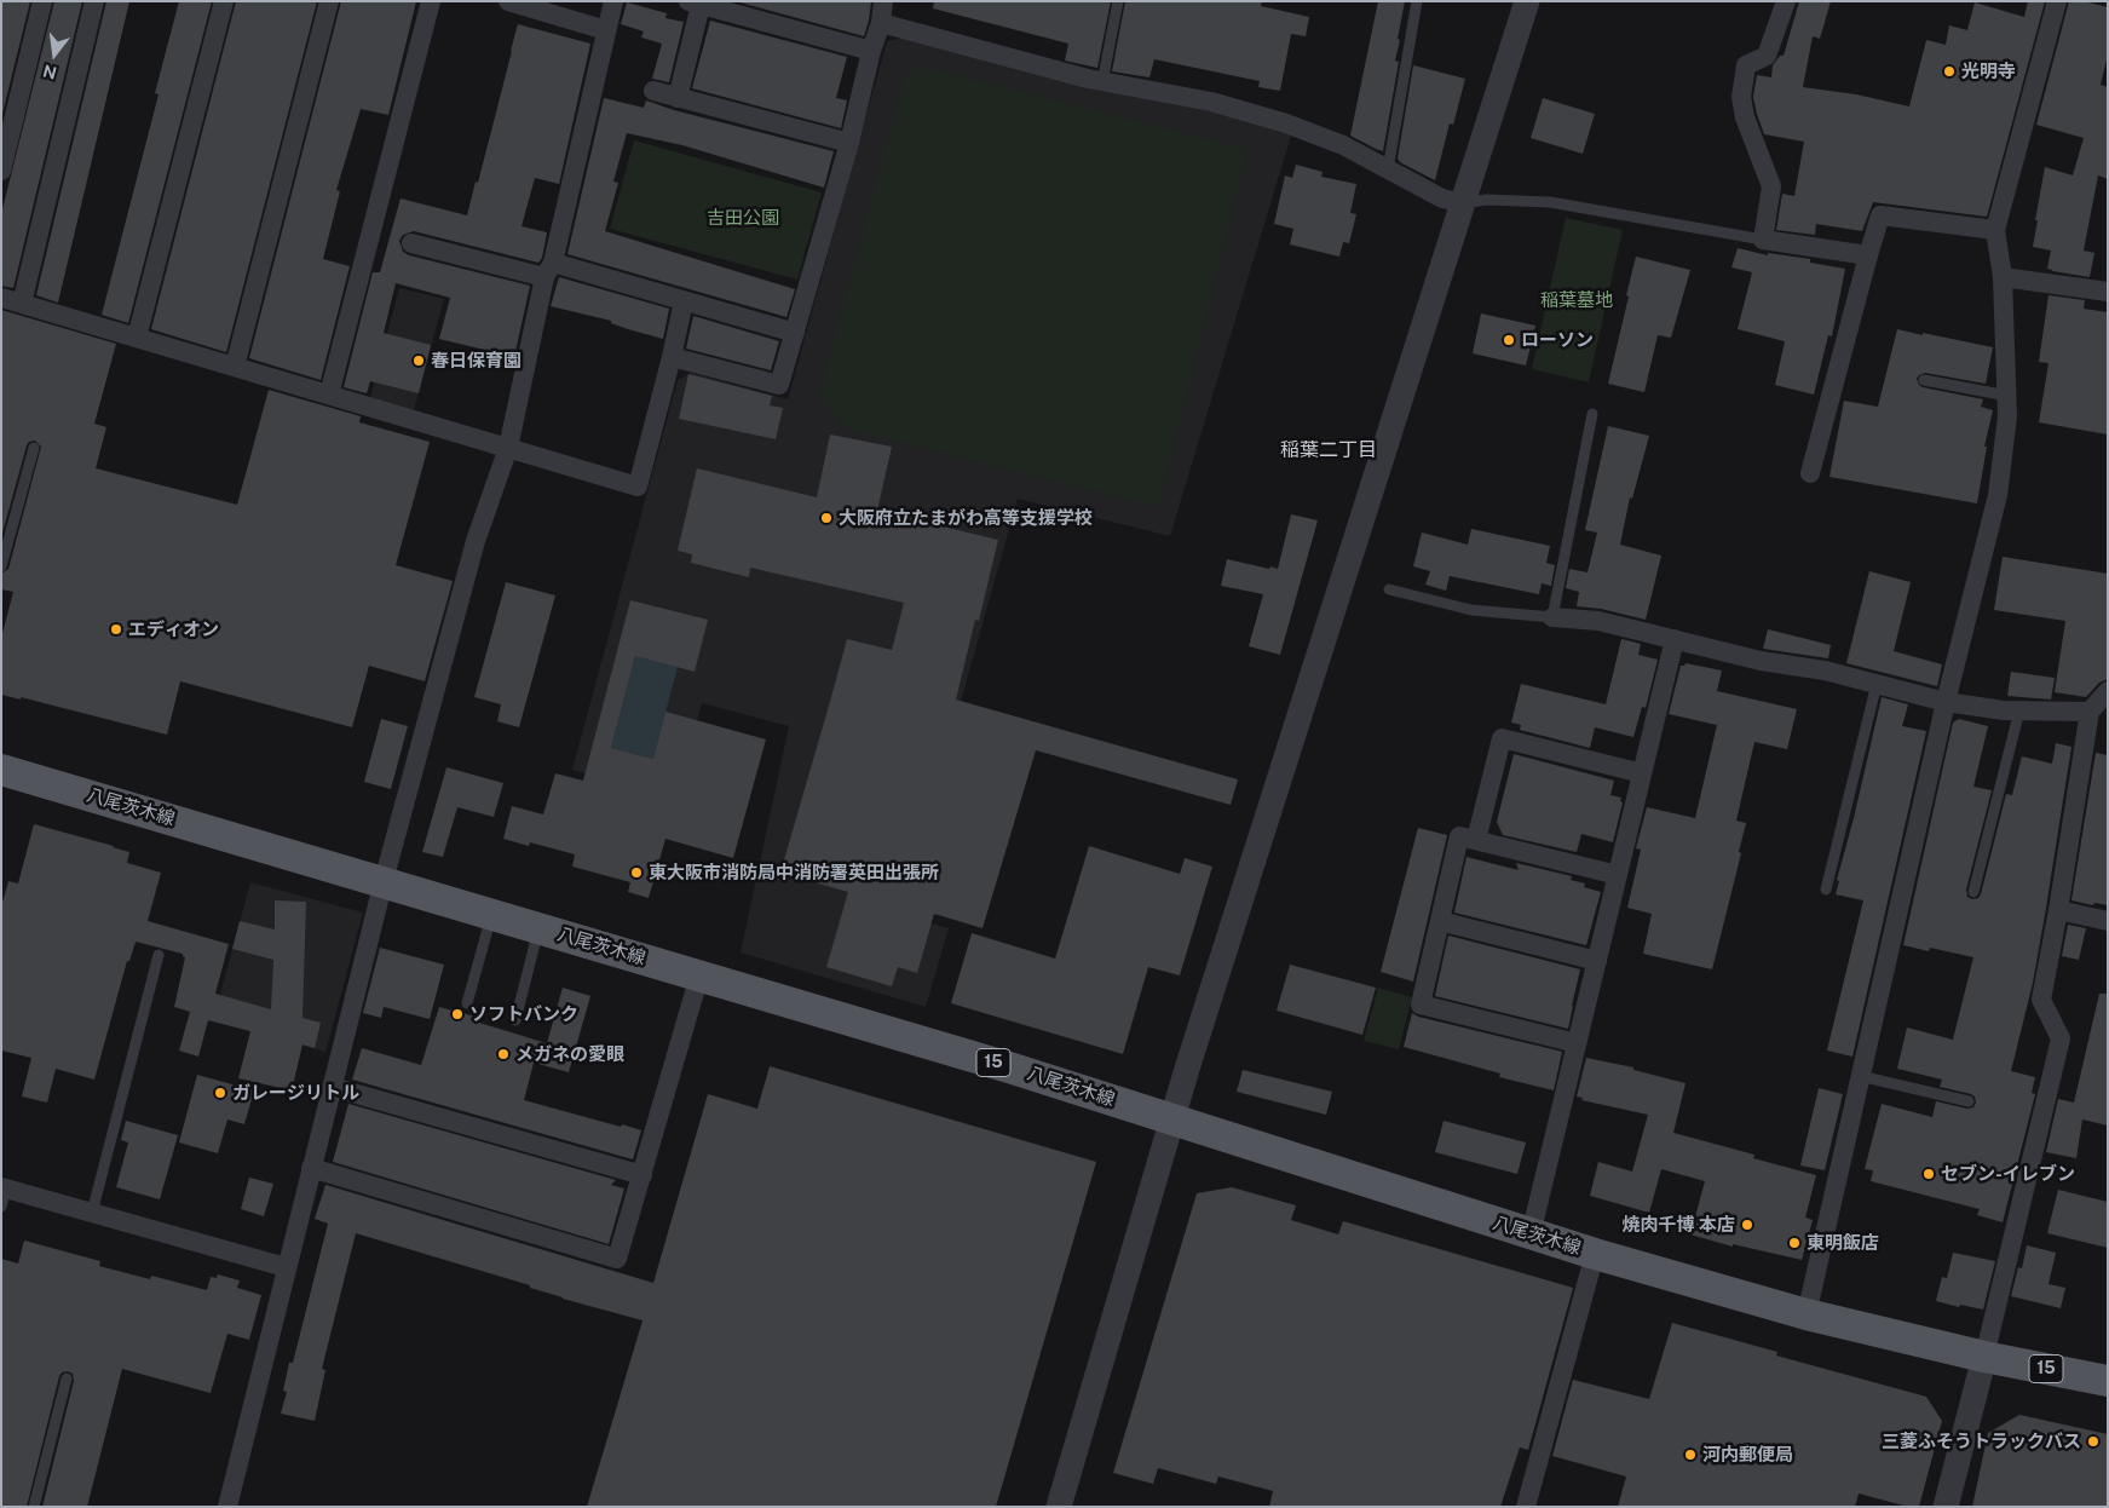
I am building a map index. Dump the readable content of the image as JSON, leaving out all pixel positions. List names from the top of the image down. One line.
{"streets":{"main road":["八尾茨木線","15"]},"districts":["稲葉二丁目"],"parks":["吉田公園","稲葉墓地"],"places":["光明寺","ローソン","春日保育園","大阪府立たまがわ高等支援学校","エディオン","東大阪市消防局中消防署英田出張所","ソフトバンク","メガネの愛眼","ガレージリトル","セブン-イレブン","焼肉千博 本店","東明飯店","三菱ふそうトラックバス","河内郵便局"],"north":"bottom"}
